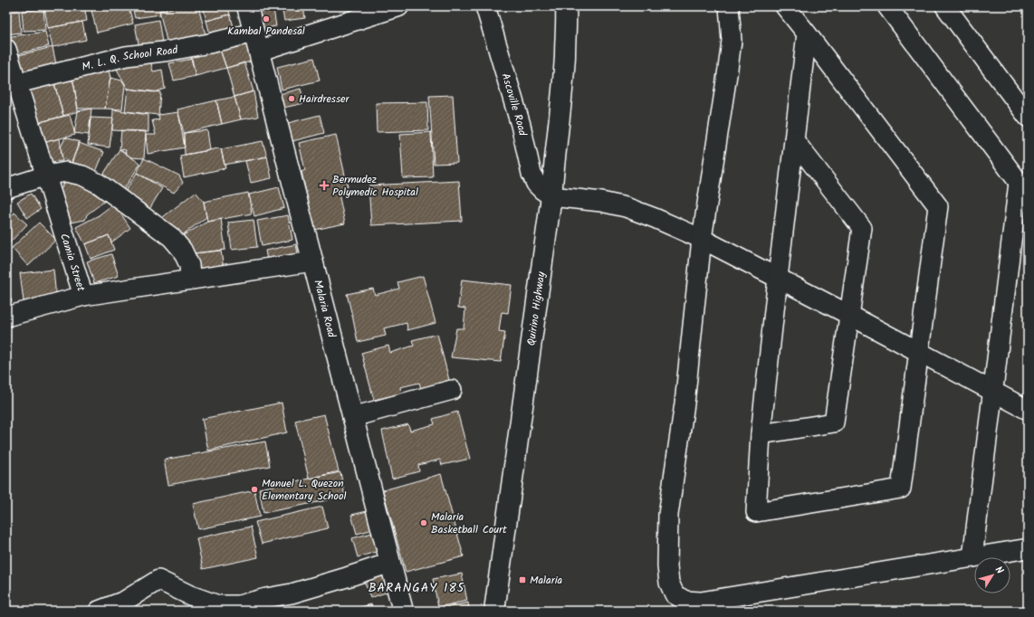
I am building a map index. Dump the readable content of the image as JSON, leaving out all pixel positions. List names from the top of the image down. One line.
{"streets":{"main road":["Malaria Road","Quirino Highway"],"street":["M. L. Q. School Road","Ascoville Road","Camia Street"]},"crossings":[["M. L. Q. School Road","Camia Street"],["M. L. Q. School Road","Malaria Road"],["Ascoville Road","Quirino Highway"],["Camia Street","Malaria Road"]],"districts":["BARANGAY 185"],"places":{"other":["Kambal Pandesal","Hairdresser","Manuel L. Quezon Elementary School","Malaria Basketball Court"],"health":["Bermudez Polymedic Hospital"],"transit":["Malaria"]},"north":"top right"}
